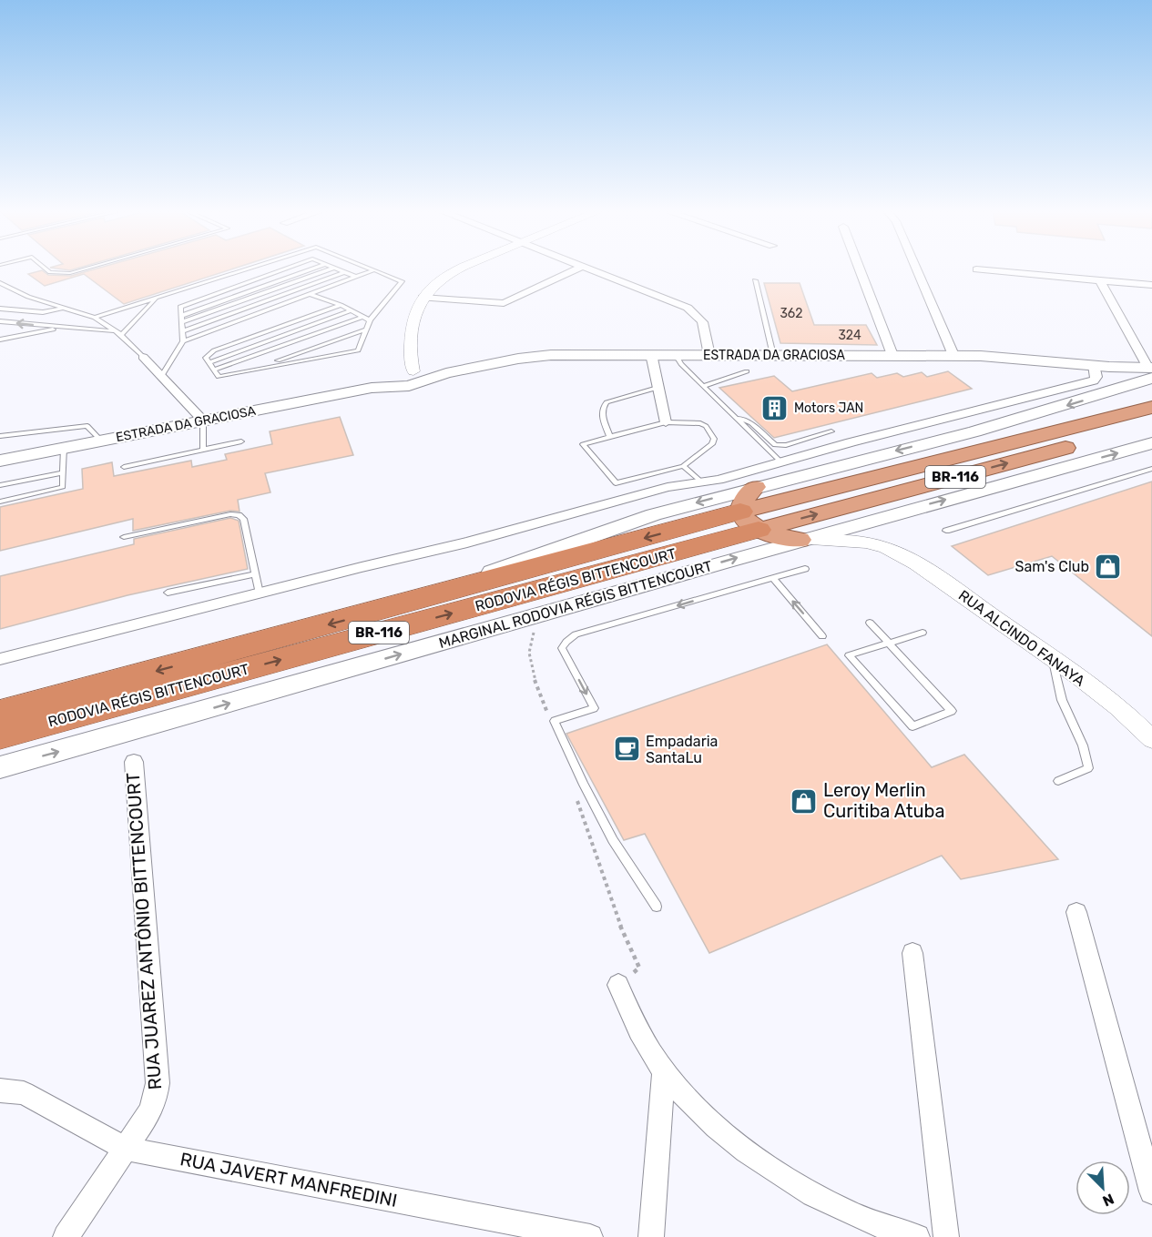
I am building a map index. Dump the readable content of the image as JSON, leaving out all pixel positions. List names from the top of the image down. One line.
{"streets":{"highway":["BR-116","RODOVIA RÉGIS BITTENCOURT"],"main road":["ESTRADA DA GRACIOSA","MARGINAL RODOVIA RÉGIS BITTENCOURT"],"street":["RUA ALCINDO FANAYA","RUA JUAREZ ANTÔNIO BITTENCOURT","RUA JAVERT MANFREDINI"]},"crossings":[["MARGINAL RODOVIA RÉGIS BITTENCOURT","RUA ALCINDO FANAYA"],["RUA JUAREZ ANTÔNIO BITTENCOURT","RUA JAVERT MANFREDINI"]],"places":{"building":["Motors JAN"],"shop":["Sam's Club","Leroy Merlin Curitiba Atuba"],"cafe":["Empadaria SantaLu"]},"house_numbers":["362","324"],"north":"bottom right"}
